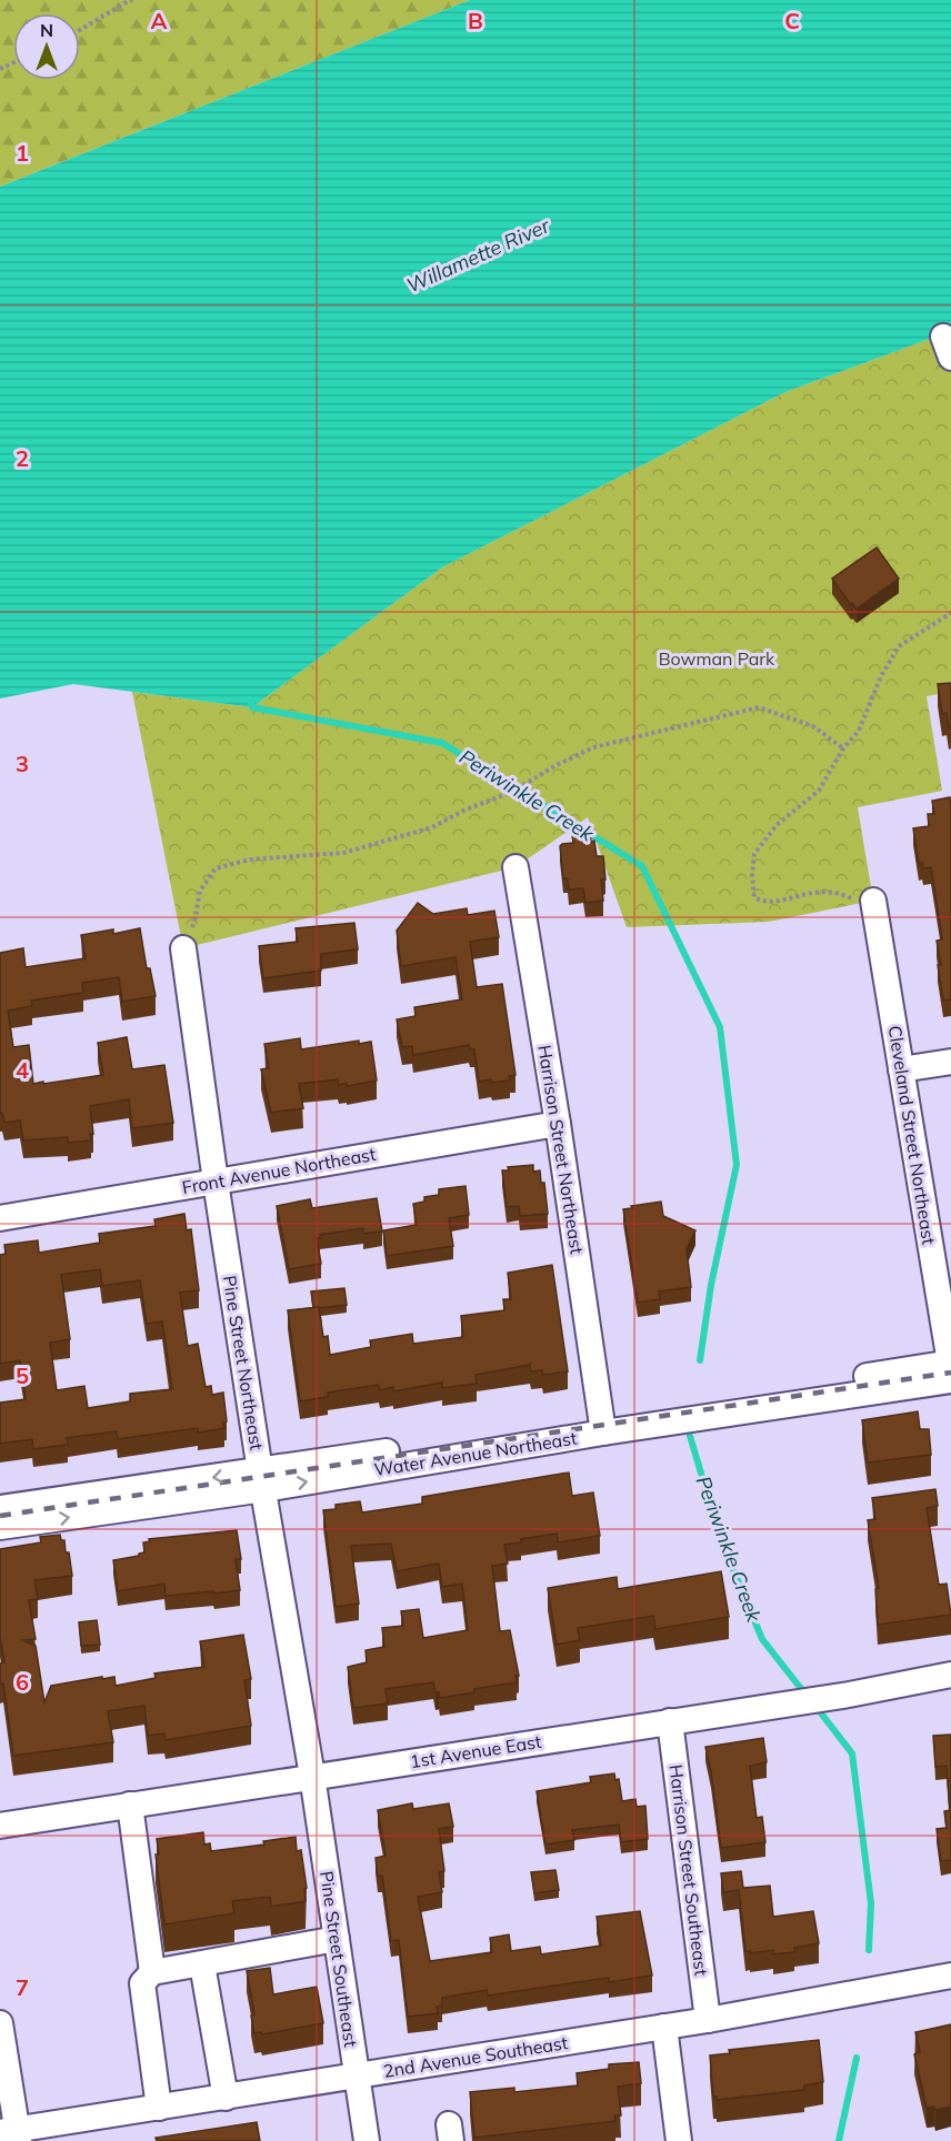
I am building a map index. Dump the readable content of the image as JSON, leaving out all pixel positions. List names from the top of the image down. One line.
{"streets":{"street":["Cleveland Street Northeast","Harrison Street Northeast","Front Avenue Northeast","Pine Street Northeast","Water Avenue Northeast","1st Avenue East","Harrison Street Southeast","Pine Street Southeast","2nd Avenue Southeast"]},"crossings":[["Cleveland Street Northeast","Water Avenue Northeast"],["Harrison Street Northeast","Front Avenue Northeast"],["Harrison Street Northeast","Water Avenue Northeast"],["Front Avenue Northeast","Pine Street Northeast"],["Pine Street Northeast","Water Avenue Northeast"],["Pine Street Northeast","1st Avenue East"],["Pine Street Northeast","Pine Street Southeast"],["1st Avenue East","Harrison Street Southeast"],["1st Avenue East","Pine Street Southeast"],["Harrison Street Southeast","2nd Avenue Southeast"],["Pine Street Southeast","2nd Avenue Southeast"]],"water":["Willamette River","Periwinkle Creek"],"parks":["Bowman Park"],"north":"top","grid":{"columns":["A","B","C"],"rows":["1","2","3","4","5","6","7"]}}
